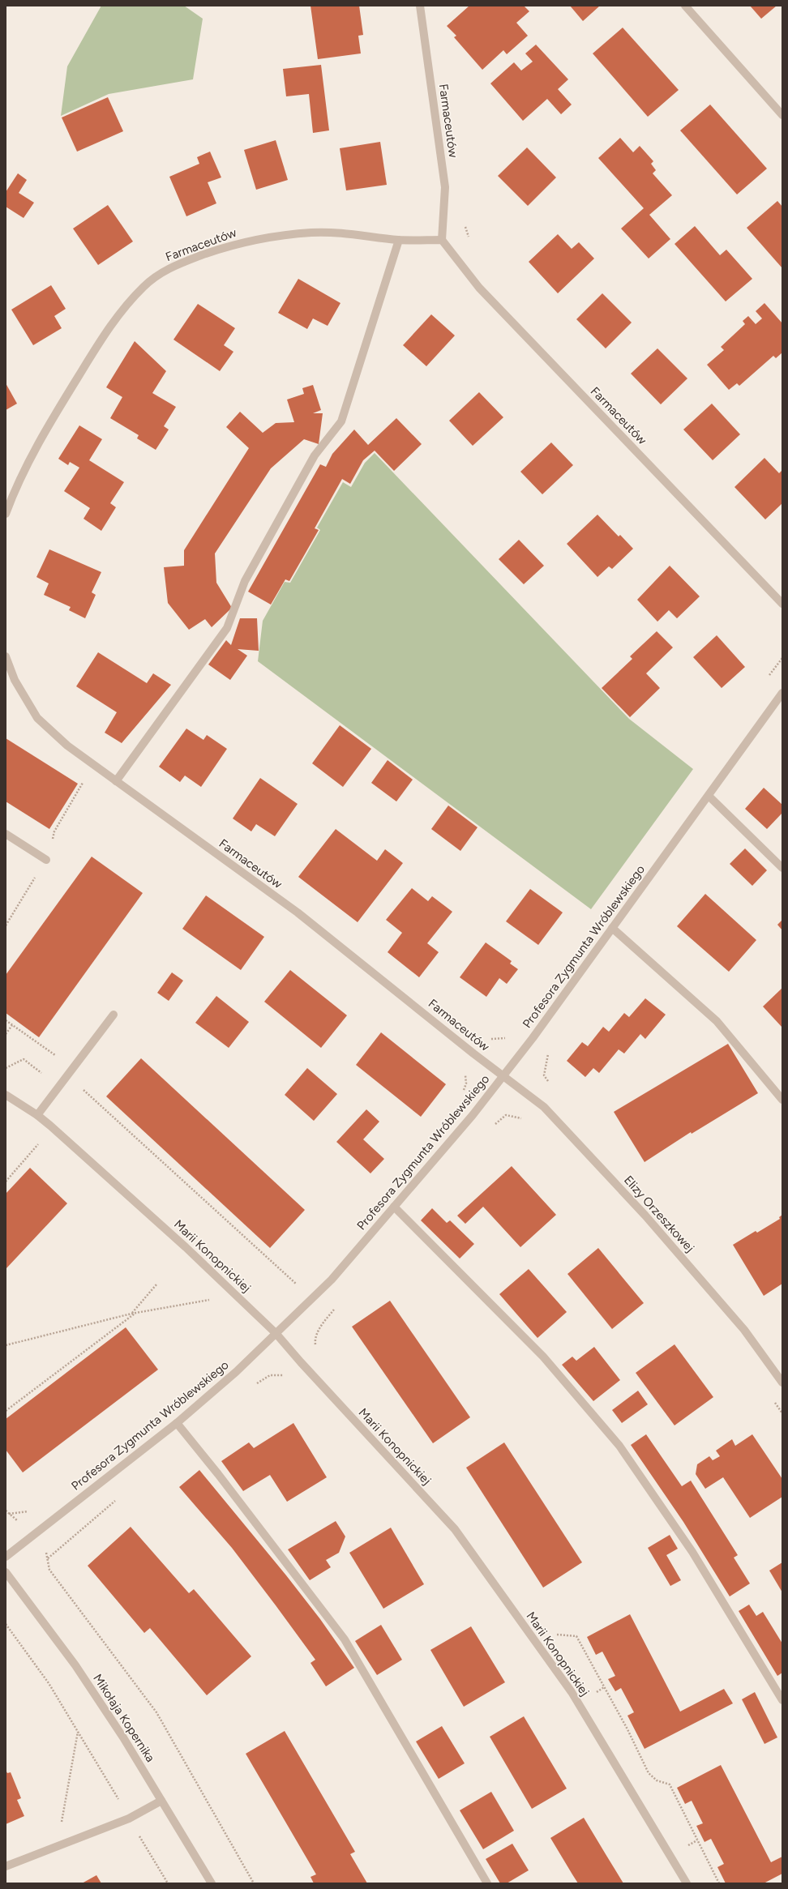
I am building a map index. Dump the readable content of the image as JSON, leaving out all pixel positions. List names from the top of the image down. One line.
{"streets":{"street":["Farmaceutów","Profesora Zygmunta Wróblewskiego","Elizy Orzeszkowej","Marii Konopnickiej","Mikołaja Kopernika"]},"crossings":[["Farmaceutów","Profesora Zygmunta Wróblewskiego"],["Farmaceutów","Elizy Orzeszkowej"],["Profesora Zygmunta Wróblewskiego","Elizy Orzeszkowej"],["Profesora Zygmunta Wróblewskiego","Marii Konopnickiej"]]}
